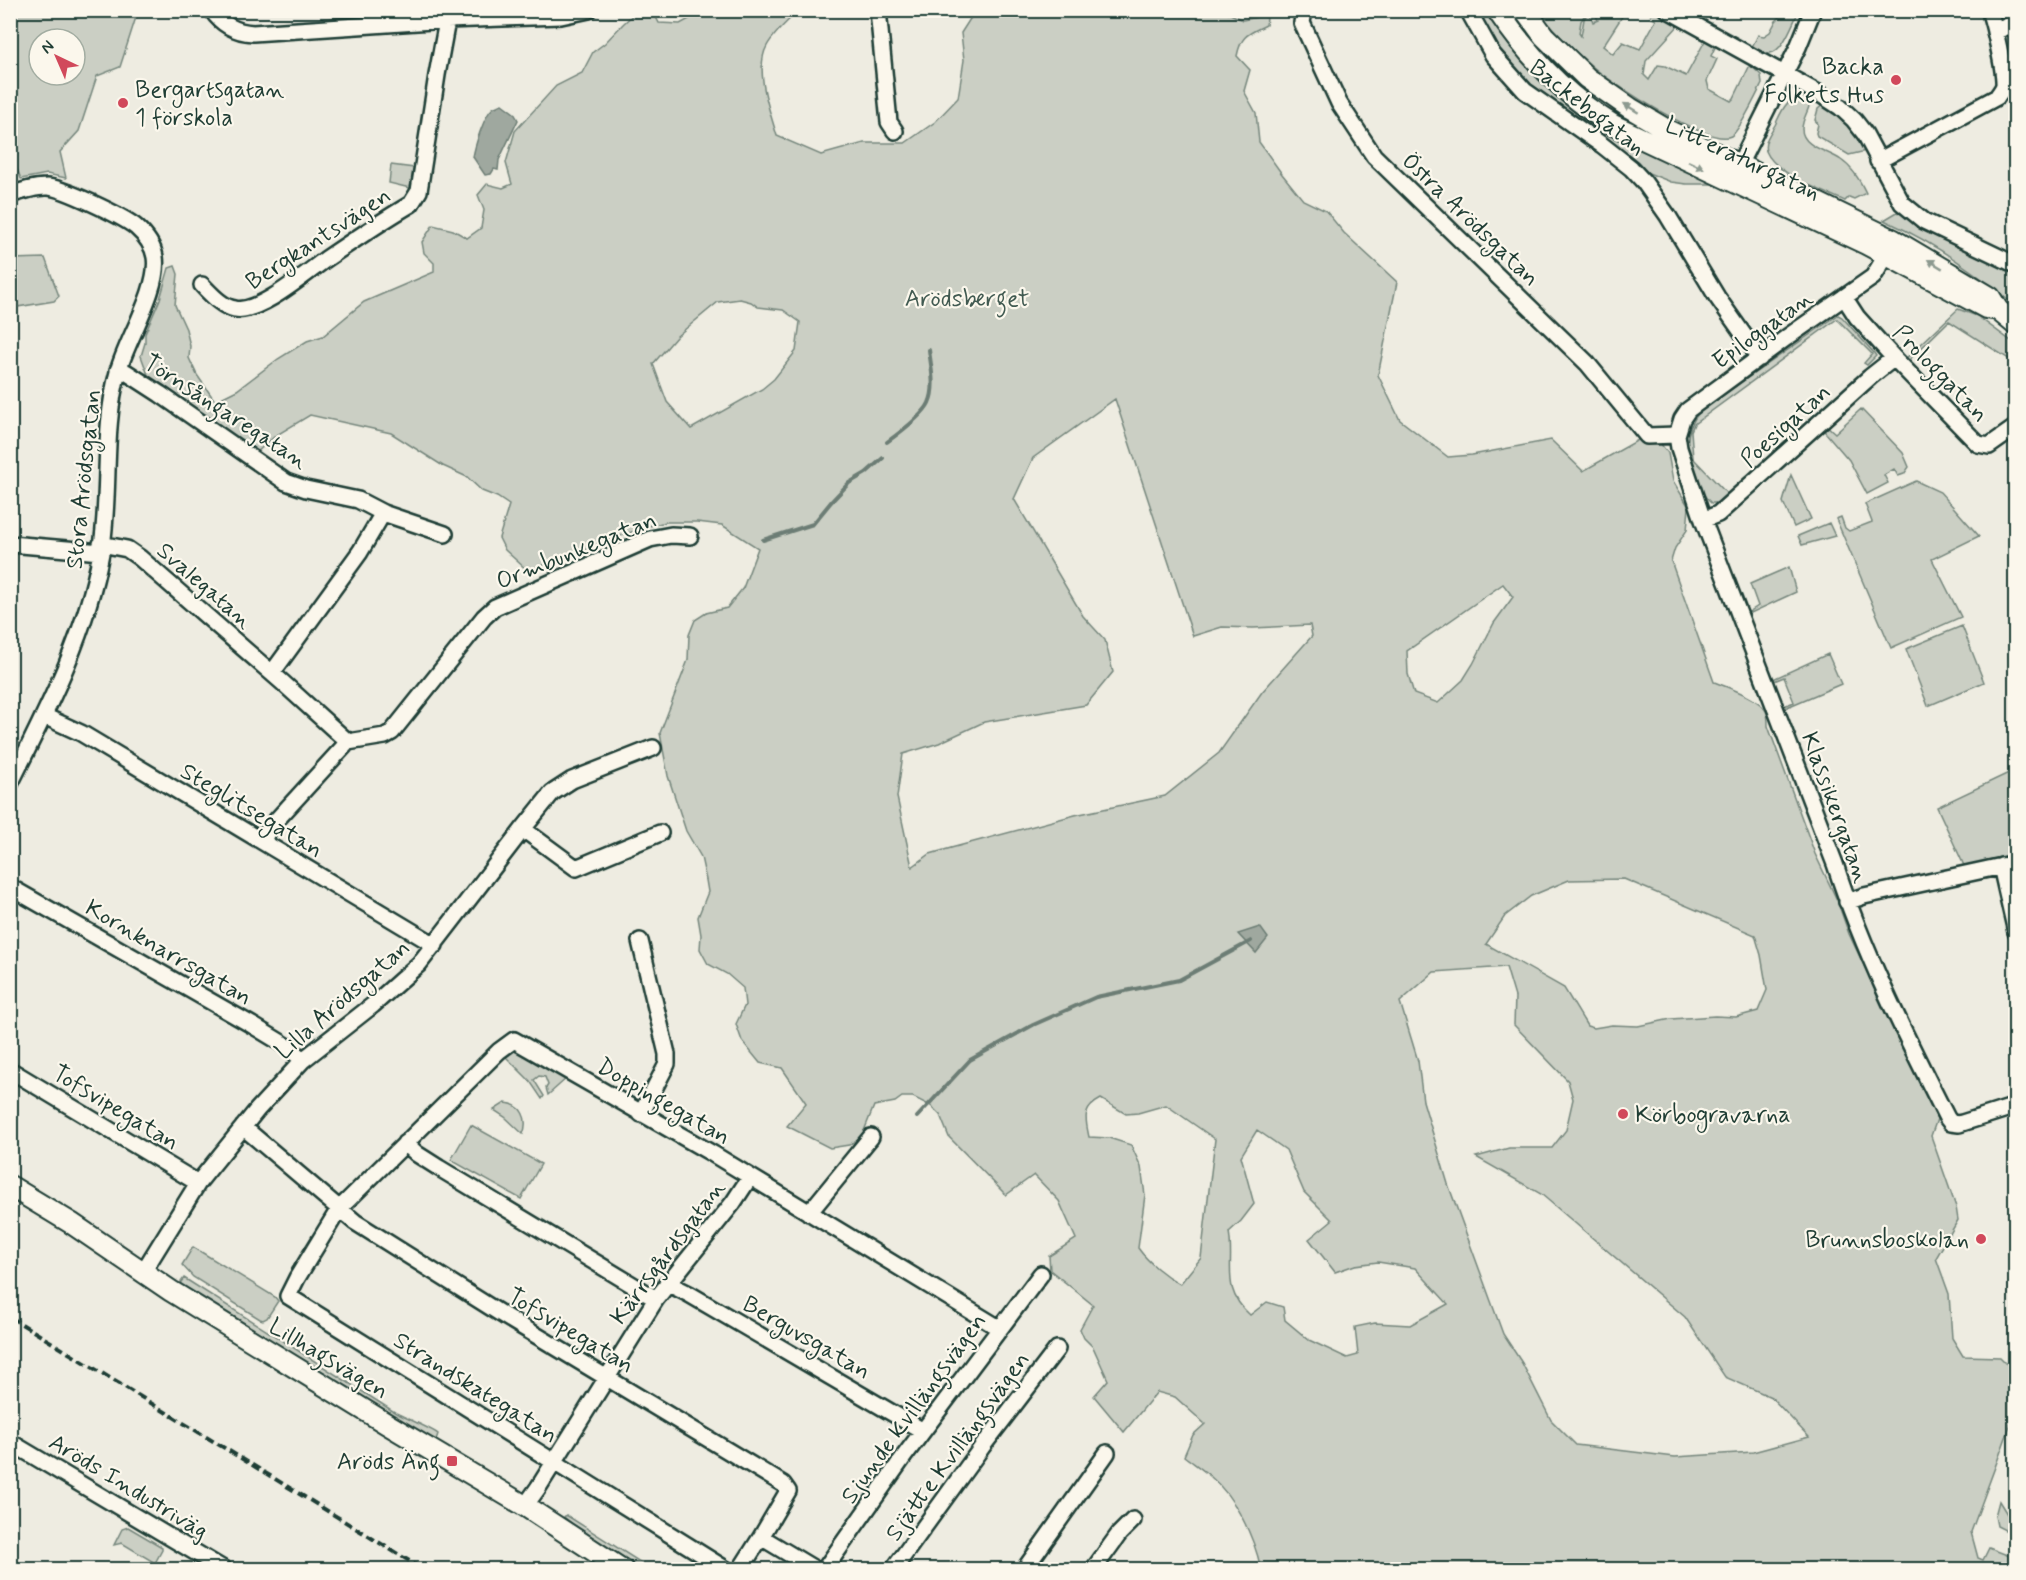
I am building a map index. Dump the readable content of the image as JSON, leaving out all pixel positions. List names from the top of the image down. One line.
{"streets":{"street":["Backebogatan","Litteraturgatan","Östra Arödsgatan","Bergkantsvägen","Epiloggatan","Prologgatan","Törnsångaregatan","Poesigatan","Stora Arödsgatan","Ormbunkegatan","Svalegatan","Klassikergatan","Steglitsegatan","Kornknarrsgatan","Lilla Arödsgatan","Doppingegatan","Tofsvipegatan","Kärrsgårdsgatan","Berguvsgatan","Lillhagsvägen","Strandskategatan","Sjunde Kvillängsvägen","Sjätte Kvillängsvägen","Aröds Industriväg"]},"crossings":[["Backebogatan","Epiloggatan"],["Litteraturgatan","Epiloggatan"],["Östra Arödsgatan","Epiloggatan"],["Östra Arödsgatan","Klassikergatan"],["Epiloggatan","Prologgatan"],["Epiloggatan","Klassikergatan"],["Prologgatan","Poesigatan"],["Törnsångaregatan","Stora Arödsgatan"],["Poesigatan","Klassikergatan"],["Stora Arödsgatan","Svalegatan"],["Stora Arödsgatan","Steglitsegatan"],["Ormbunkegatan","Svalegatan"],["Steglitsegatan","Lilla Arödsgatan"],["Kornknarrsgatan","Lilla Arödsgatan"],["Lilla Arödsgatan","Tofsvipegatan"],["Lilla Arödsgatan","Lillhagsvägen"],["Doppingegatan","Tofsvipegatan"],["Doppingegatan","Kärrsgårdsgatan"],["Doppingegatan","Strandskategatan"],["Doppingegatan","Sjunde Kvillängsvägen"],["Tofsvipegatan","Kärrsgårdsgatan"],["Tofsvipegatan","Strandskategatan"],["Kärrsgårdsgatan","Berguvsgatan"],["Kärrsgårdsgatan","Lillhagsvägen"],["Kärrsgårdsgatan","Strandskategatan"],["Berguvsgatan","Sjunde Kvillängsvägen"]],"parks":["Arödsberget"],"places":{"other":["Backa Folkets Hus","Bergartsgatan 1 förskola","Körbogravarna","Brunnsboskolan"],"transit":["Aröds Äng"]},"north":"top left"}
